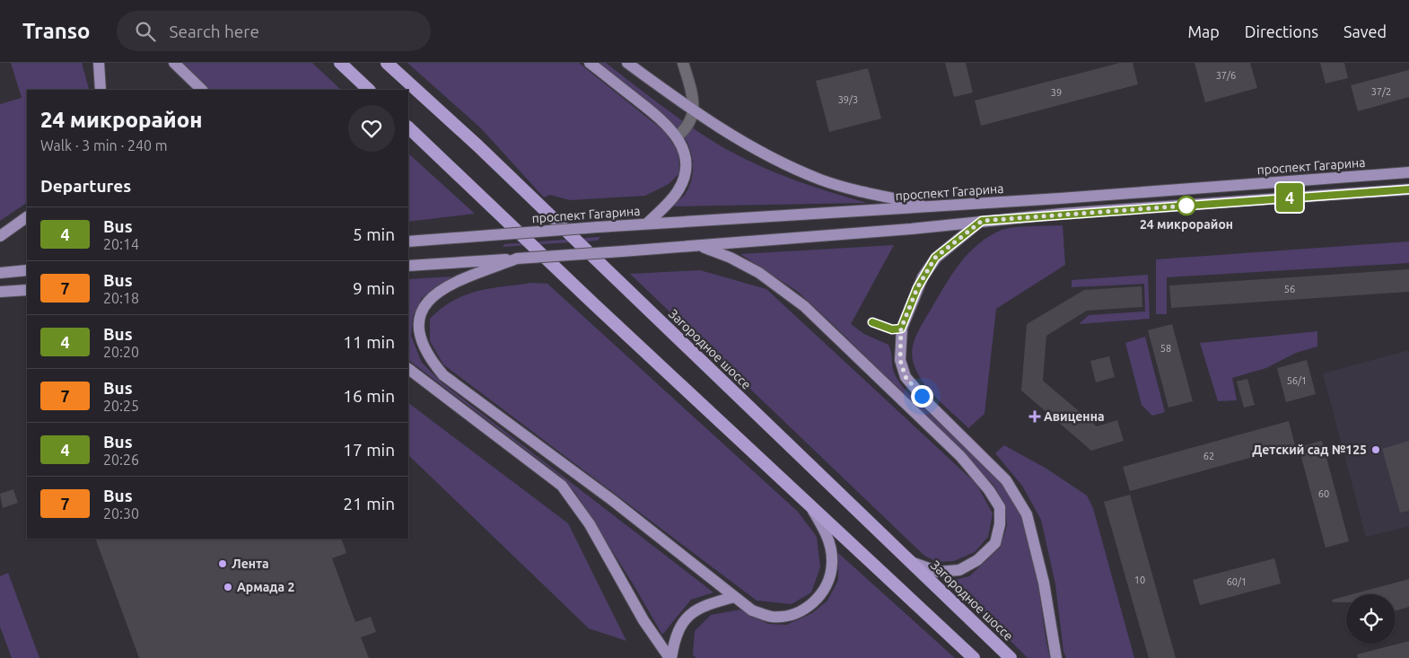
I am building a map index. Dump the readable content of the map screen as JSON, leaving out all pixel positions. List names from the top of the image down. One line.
{"streets":{"highway":["Загородное шоссе"],"main road":["проспект Гагарина"]},"places":{"other":["24 микрорайон","Детский сад №125","Лента","Армада 2"],"health":["Авиценна"]},"lines":["bus line 4"],"house_numbers":["37/6","37/2","39","39/3","56","58","56/1","62","60","10","60/1"],"page":{"header":"Transo","search":"Search here","nav":["Map","Directions","Saved"],"on_map":"4","heading":[["24 микрорайон","Walk · 3 min · 240 m"],"Departures"],"list":[{"mark":"4","name":"Bus","note":"20:14","value":"5 min"},{"mark":"7","name":"Bus","note":"20:18","value":"9 min"},{"mark":"4","name":"Bus","note":"20:20","value":"11 min"},{"mark":"7","name":"Bus","note":"20:25","value":"16 min"},{"mark":"4","name":"Bus","note":"20:26","value":"17 min"},{"mark":"7","name":"Bus","note":"20:30","value":"21 min"}]}}
